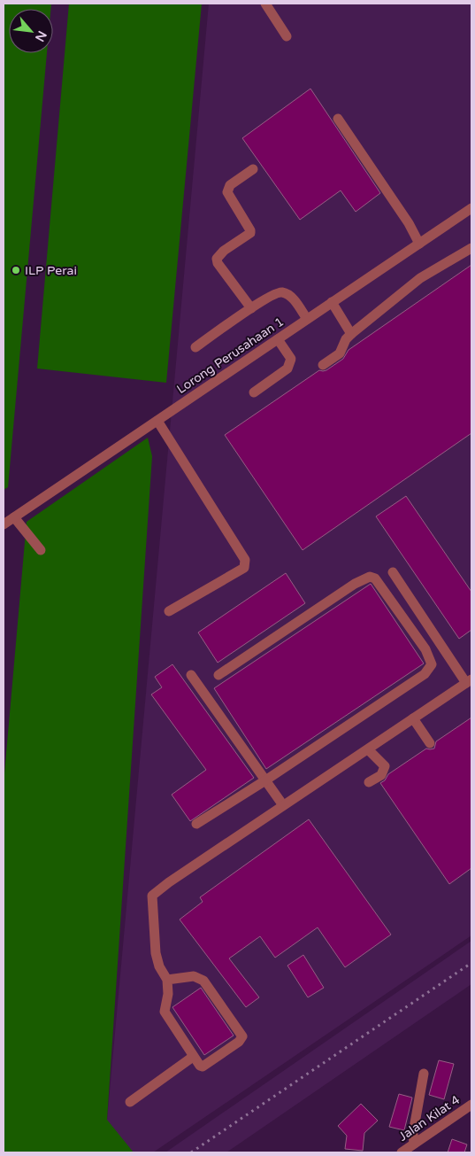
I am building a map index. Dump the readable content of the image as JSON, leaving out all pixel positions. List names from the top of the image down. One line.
{"streets":{"street":["Lorong Perusahaan 1","Jalan Kilat 4"]},"places":["ILP Perai"],"north":"bottom right"}
